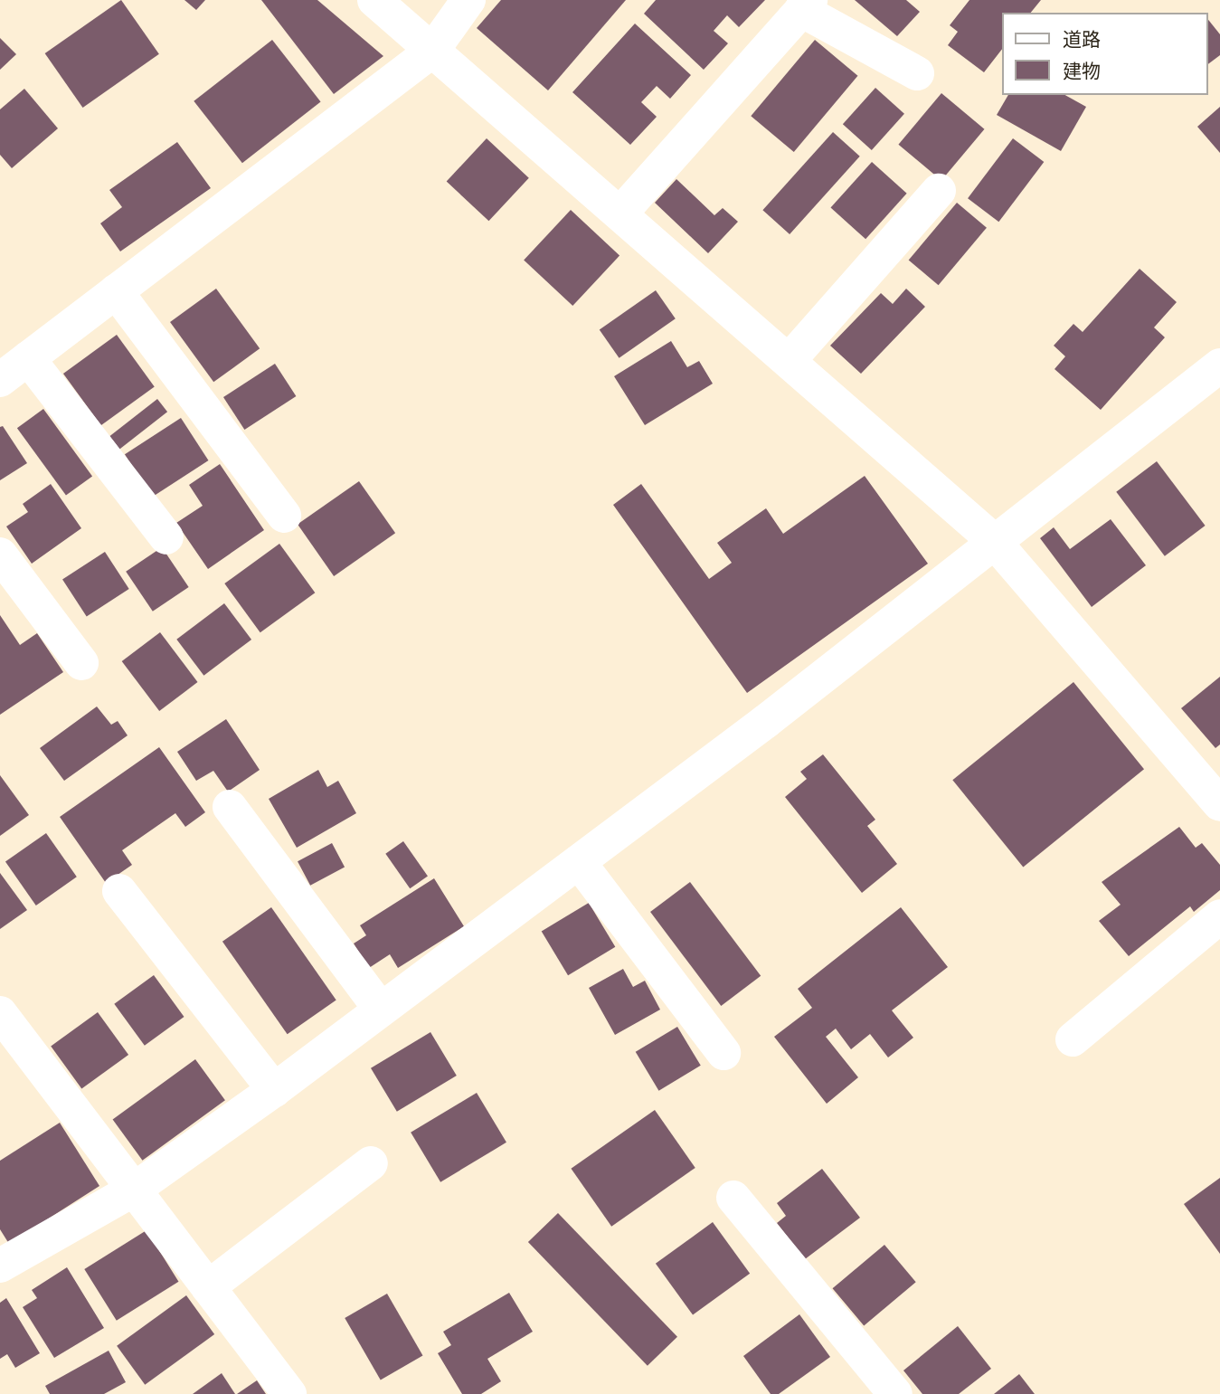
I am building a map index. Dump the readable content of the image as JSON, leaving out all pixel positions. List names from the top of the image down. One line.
{"legend":["道路","建物"]}
